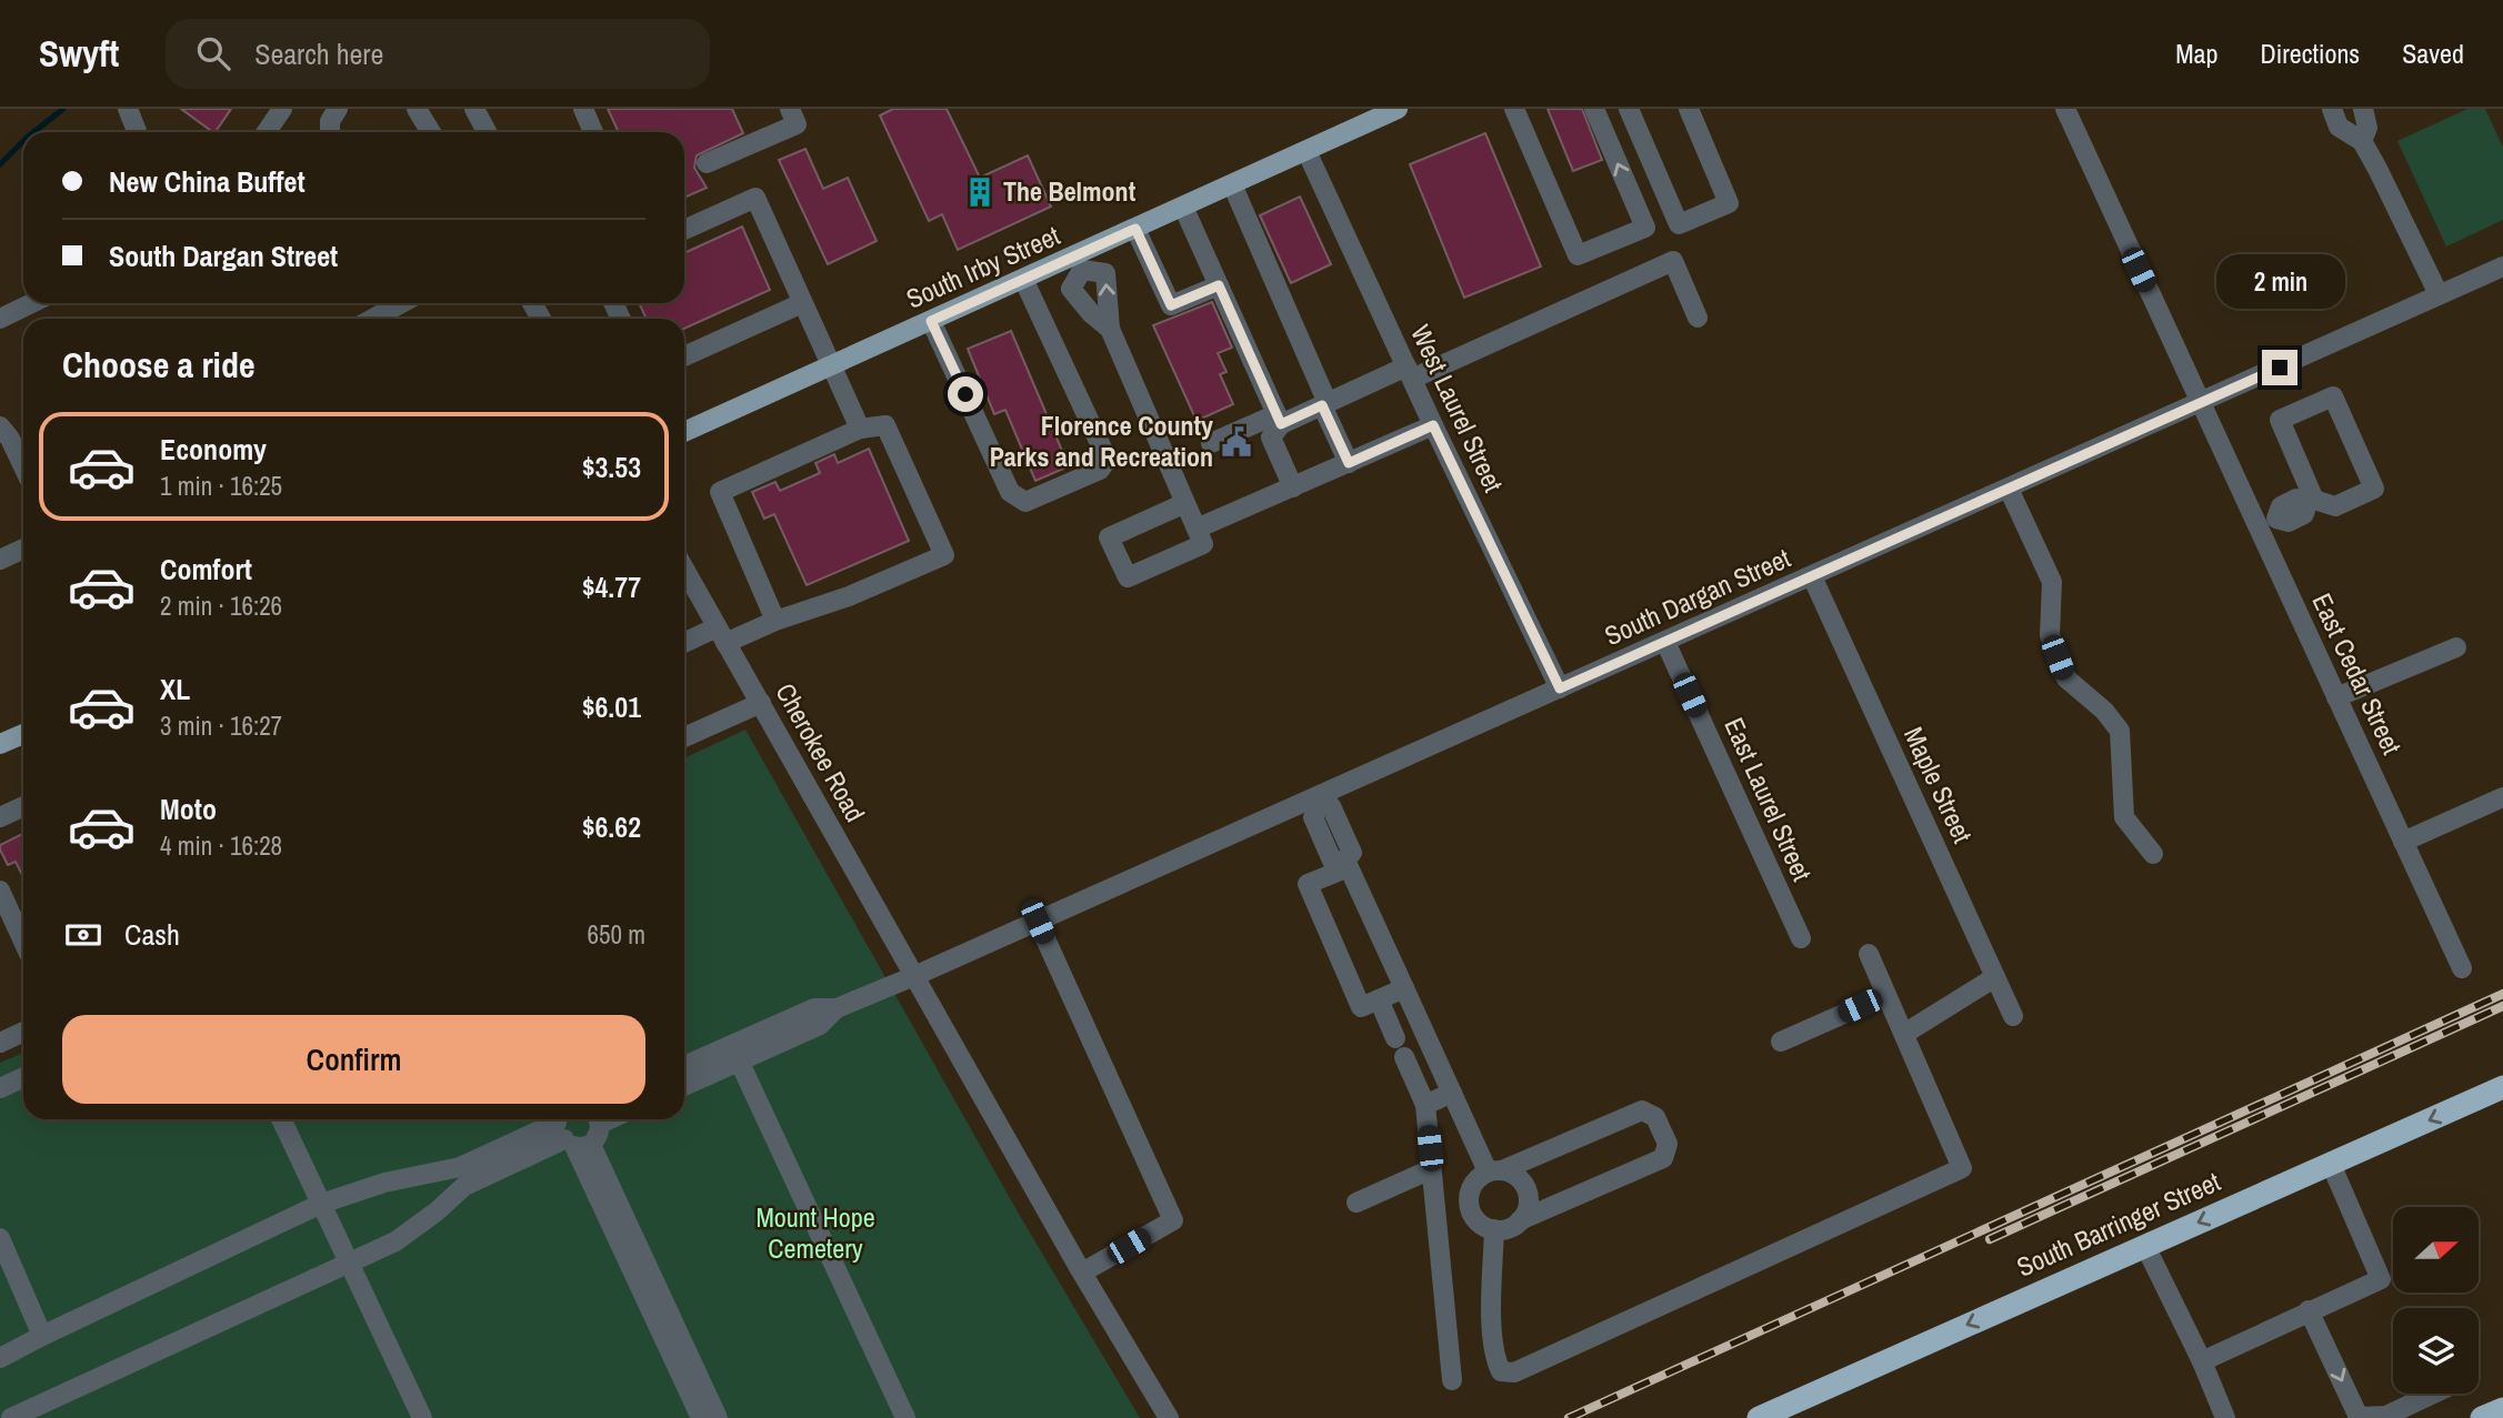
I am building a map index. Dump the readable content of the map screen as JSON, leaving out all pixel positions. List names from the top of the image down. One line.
{"streets":{"highway":["South Barringer Street"],"main road":["South Irby Street"],"street":["West Laurel Street","South Dargan Street","East Cedar Street","Cherokee Road","Maple Street","East Laurel Street"]},"crossings":[["South Irby Street","West Laurel Street"],["West Laurel Street","South Dargan Street"],["South Dargan Street","East Cedar Street"],["South Dargan Street","Cherokee Road"],["South Dargan Street","Maple Street"],["South Dargan Street","East Laurel Street"]],"one_way":["South Barringer Street"],"parks":["Mount Hope Cemetery"],"places":{"building":["The Belmont"],"public building":["Florence County Parks and Recreation"]},"north":"right","page":{"header":"Swyft","search":"Search here","nav":["Map","Directions","Saved"],"banner":["New China Buffet","South Dargan Street"],"bubble":"2 min","heading":"Choose a ride","list":[{"name":"Economy","note":"1 min · 16:25","value":"$3.53"},{"name":"Comfort","note":"2 min · 16:26","value":"$4.77"},{"name":"XL","note":"3 min · 16:27","value":"$6.01"},{"name":"Moto","note":"4 min · 16:28","value":"$6.62"}],"pay":["Cash","650 m"],"buttons":"Confirm"}}
